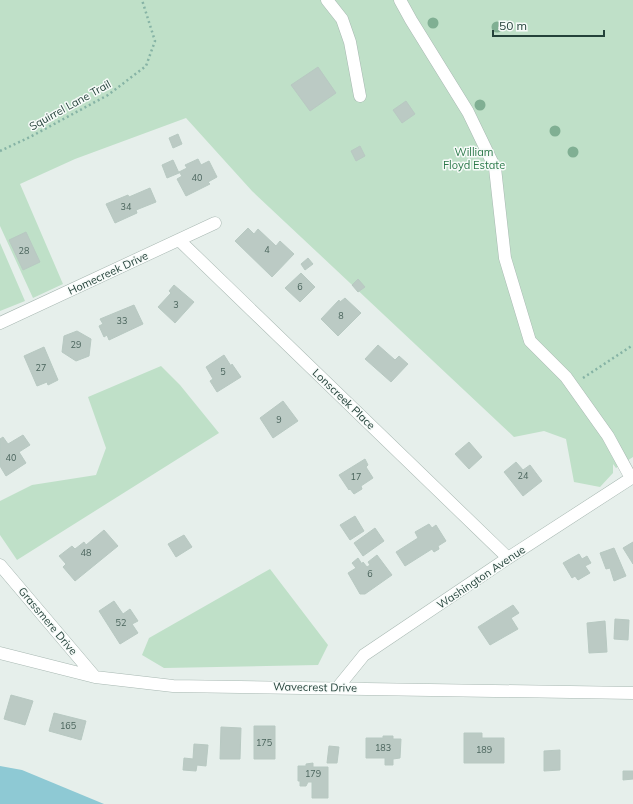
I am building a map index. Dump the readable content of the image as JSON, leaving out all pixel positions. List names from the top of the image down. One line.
{"streets":{"street":["Homecreek Drive","Lonscreek Place","Washington Avenue","Grassmere Drive","Wavecrest Drive"],"path":["Squirrel Lane Trail"]},"crossings":[["Homecreek Drive","Lonscreek Place"],["Lonscreek Place","Washington Avenue"],["Washington Avenue","Wavecrest Drive"],["Grassmere Drive","Wavecrest Drive"]],"parks":["William Floyd Estate"],"house_numbers":["40","34","4","28","6","3","8","33","29","27","5","9","40","24","17","48","6","52","165","175","183","189","179"],"scale_bar":"50 m"}
